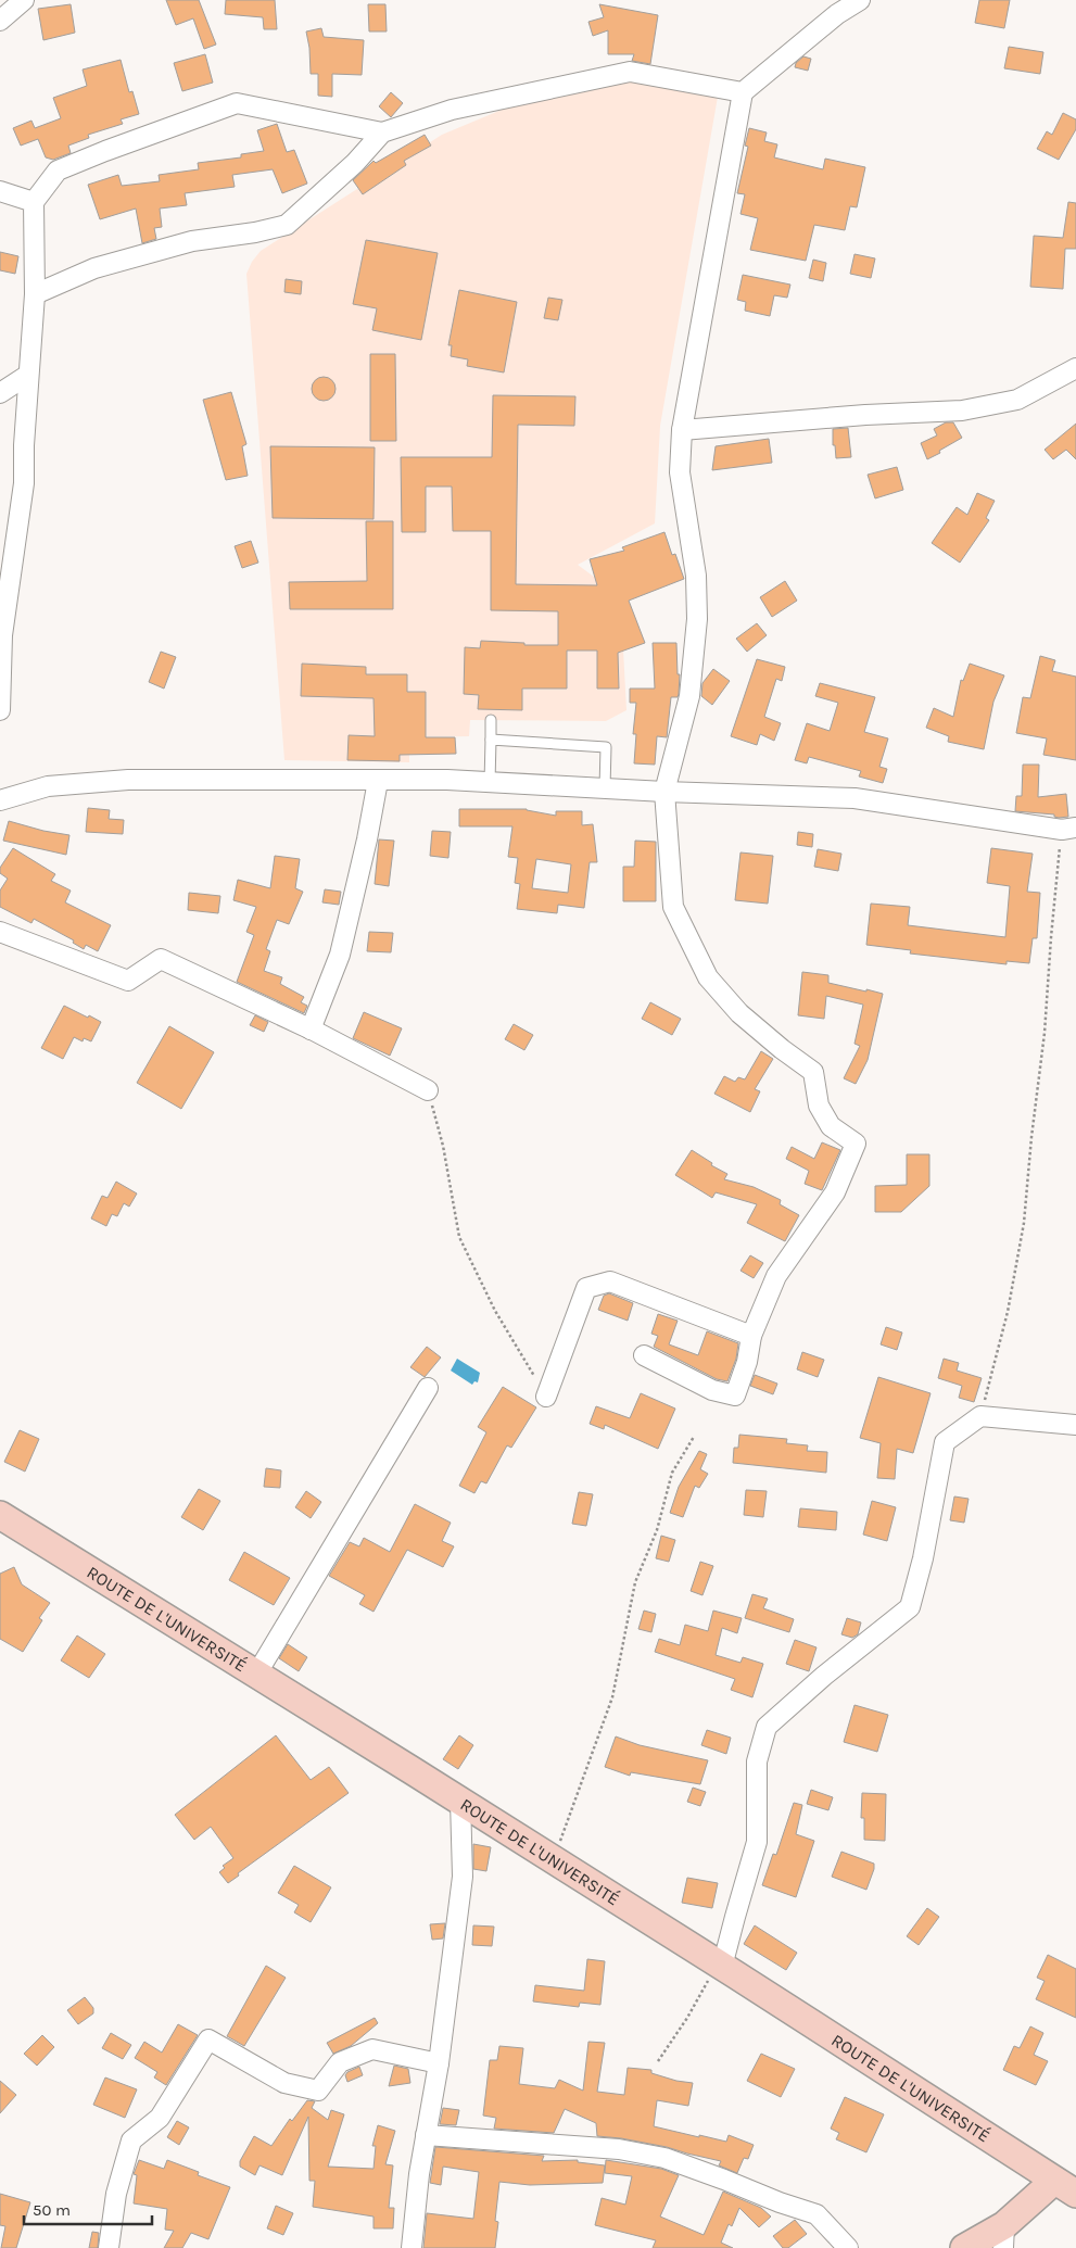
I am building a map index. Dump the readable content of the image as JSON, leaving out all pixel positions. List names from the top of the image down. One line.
{"streets":{"street":["ROUTE DE L'UNIVERSITÉ"]},"scale_bar":"50 m"}
